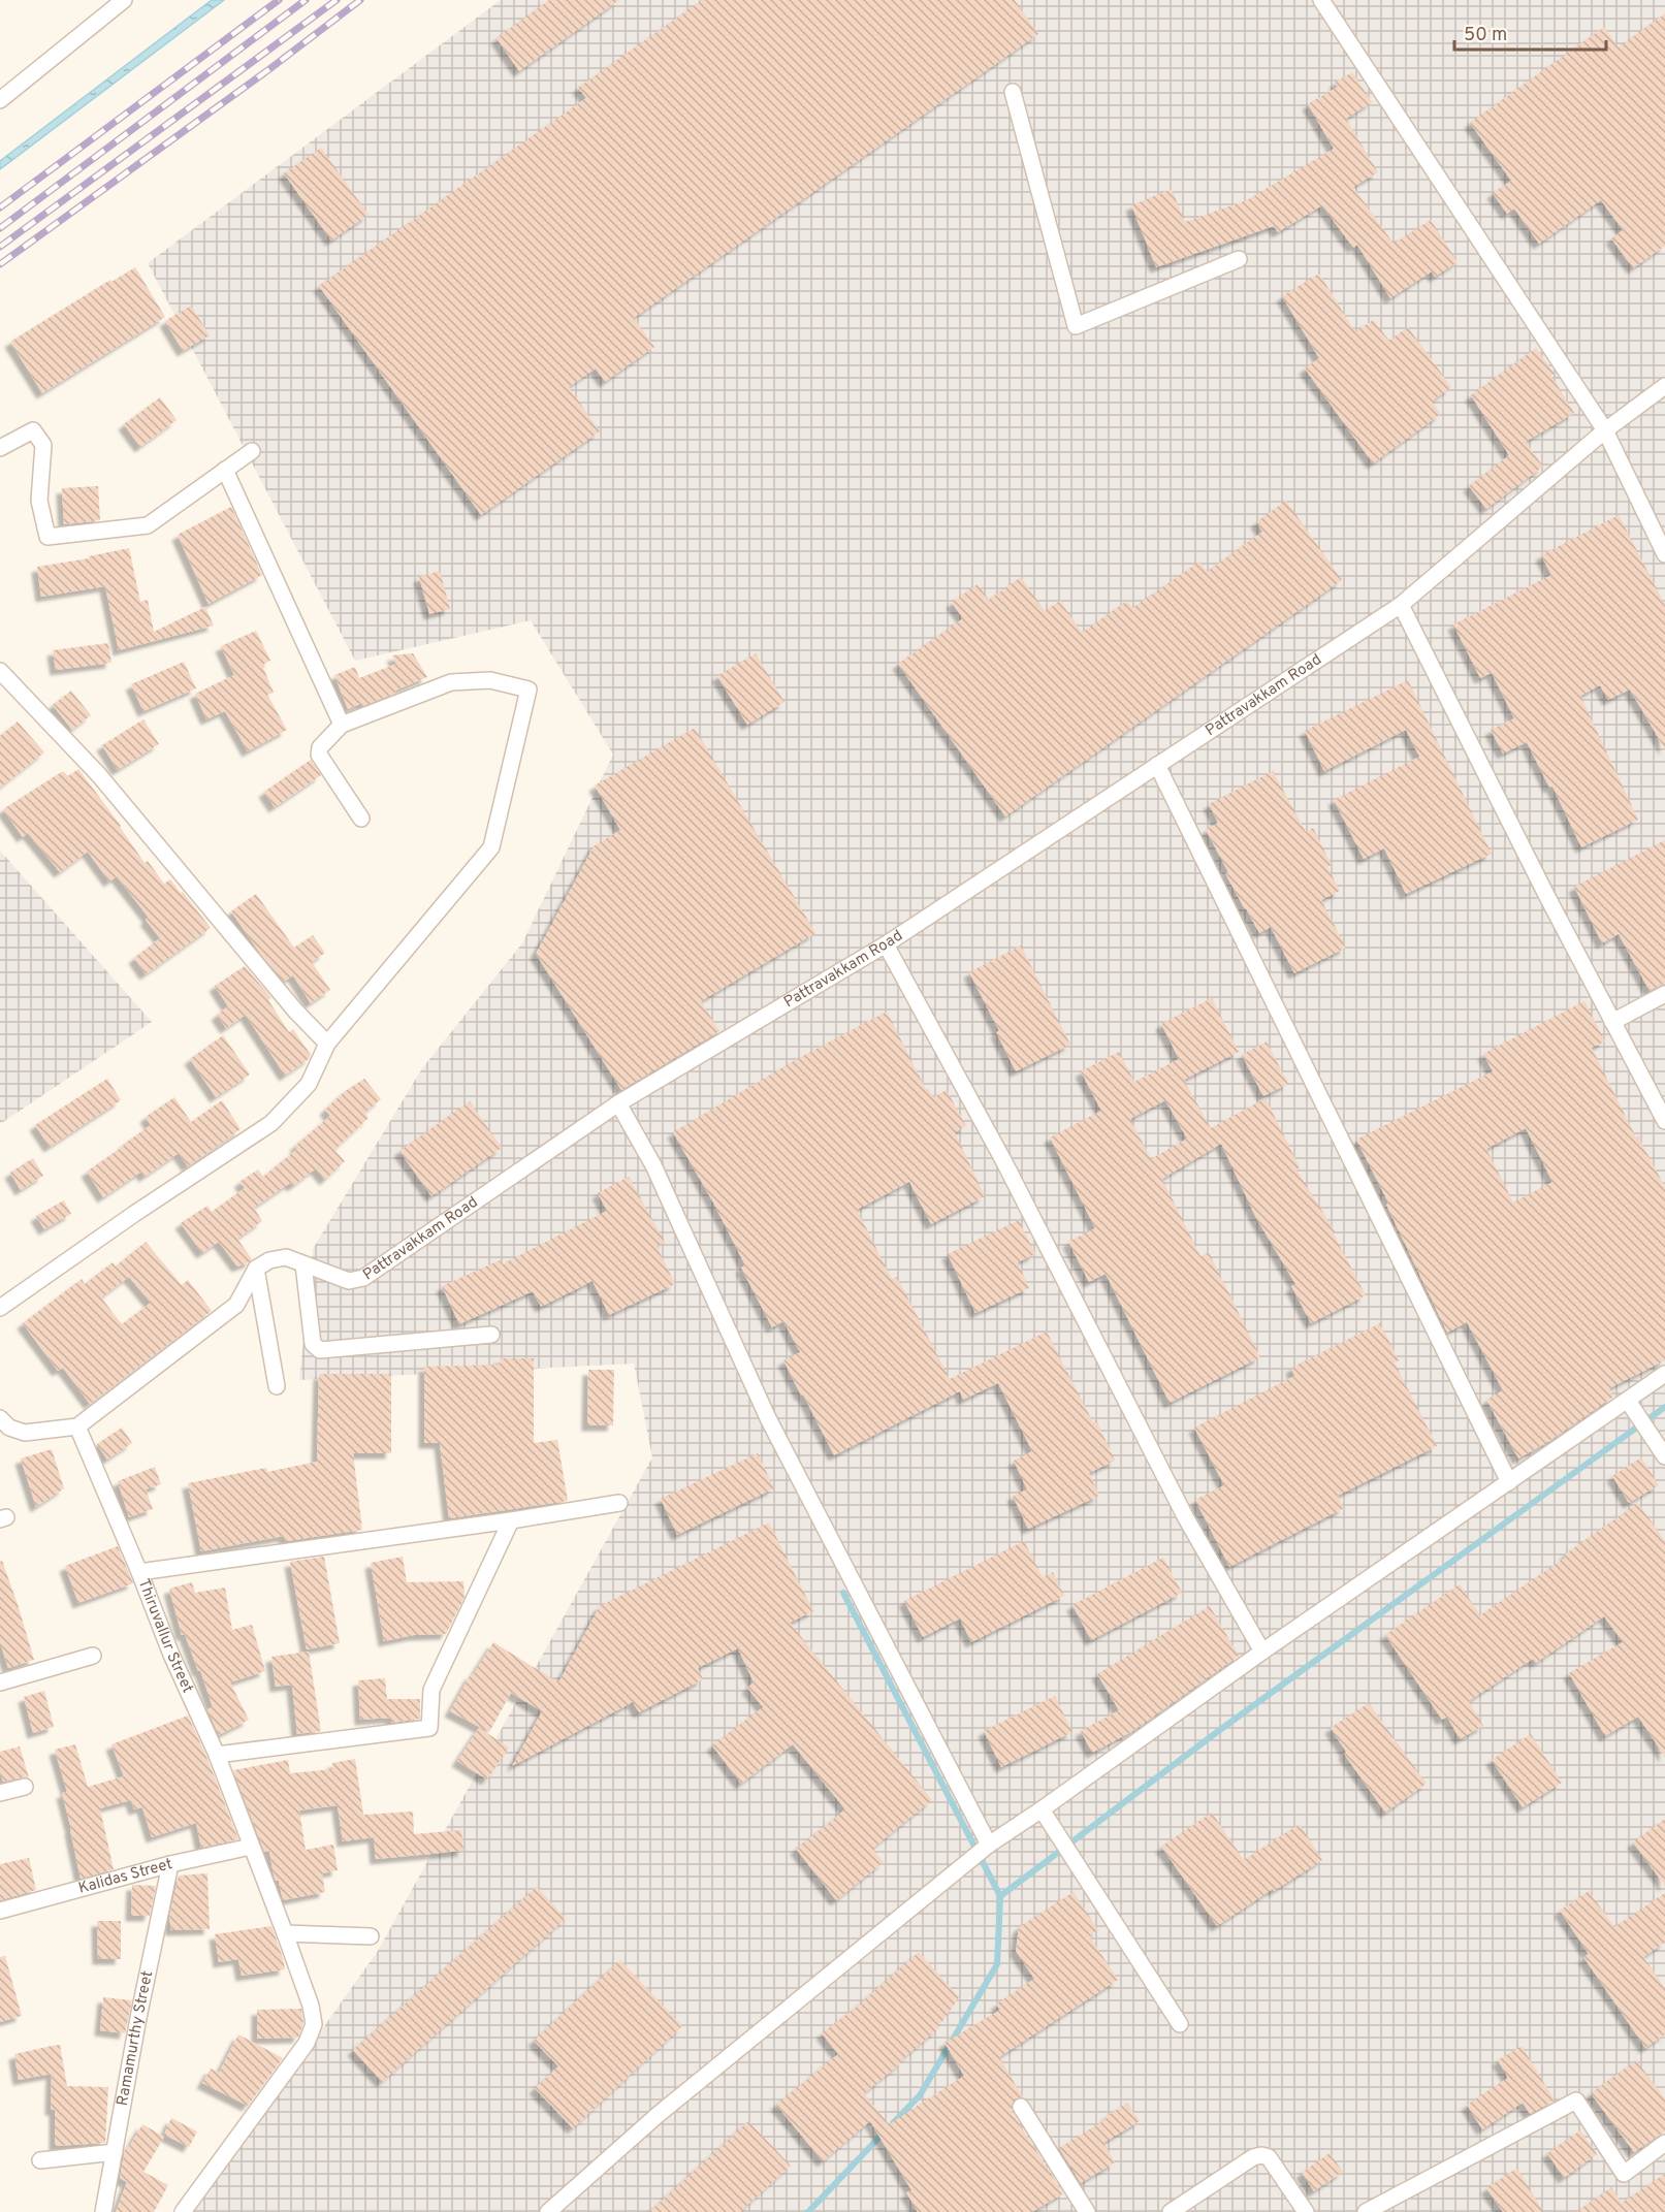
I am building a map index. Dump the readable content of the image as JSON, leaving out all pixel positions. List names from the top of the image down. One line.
{"streets":{"street":["Pattravakkam Road","Thiruvallur Street","Kalidas Street","Ramamurthy Street"]},"crossings":[["Thiruvallur Street","Kalidas Street"],["Kalidas Street","Ramamurthy Street"]],"scale_bar":"50 m"}
